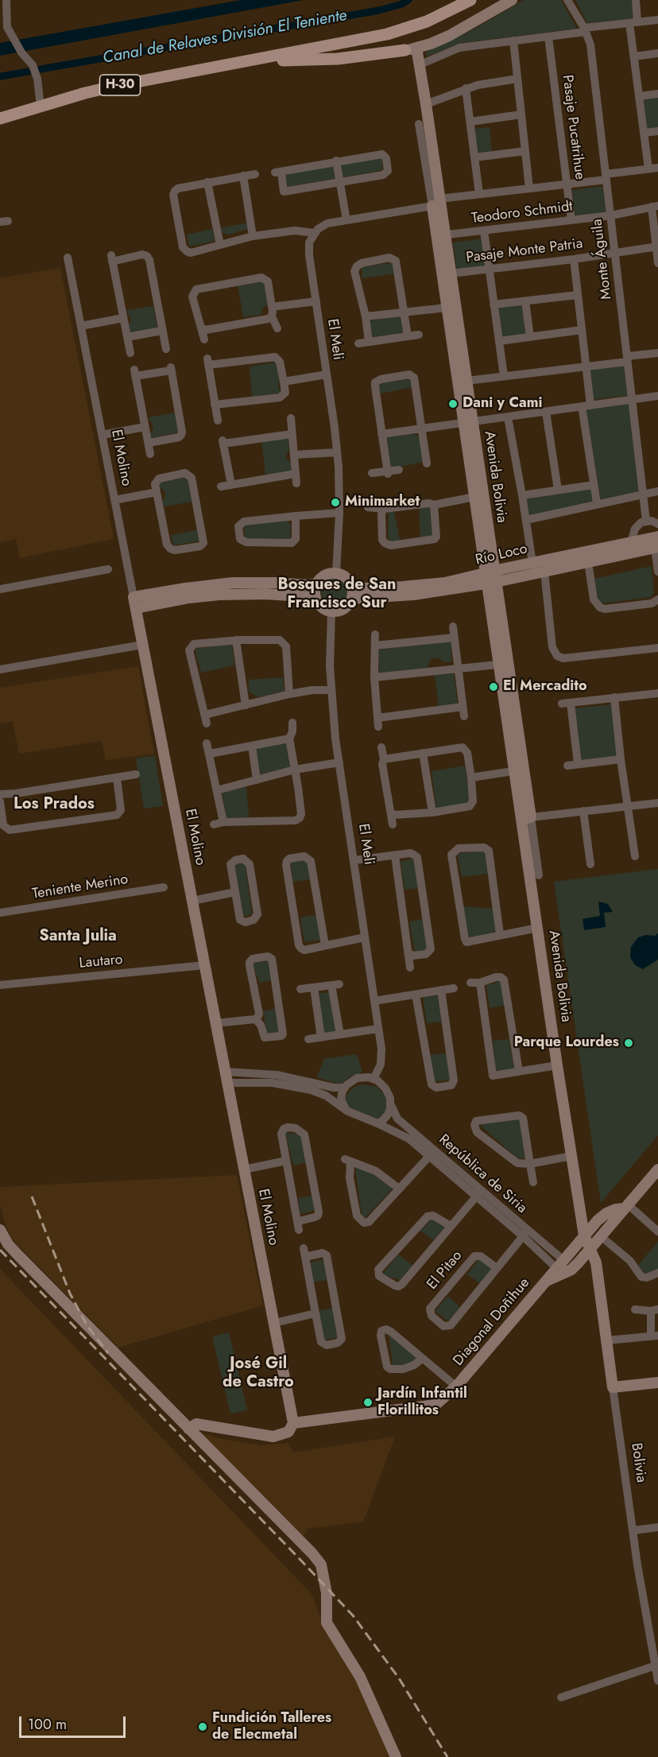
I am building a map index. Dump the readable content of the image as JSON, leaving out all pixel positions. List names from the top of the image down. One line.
{"streets":{"main road":["H-30"],"street":["Pasaje Pucatrihue","Teodoro Schmidt","Pasaje Monte Patria","Monte Águila","El Meli","El Molino","Avenida Bolivia","Río Loco","Teniente Merino","Lautaro","República de Siria","El Pitao","Diagonal Doñihue","Bolivia"]},"crossings":[["Pasaje Pucatrihue","Teodoro Schmidt"],["Teodoro Schmidt","Monte Águila"],["Teodoro Schmidt","Avenida Bolivia"],["Pasaje Monte Patria","Monte Águila"],["Pasaje Monte Patria","Avenida Bolivia"],["El Meli","Río Loco"],["El Meli","República de Siria"],["El Molino","Lautaro"],["El Molino","Diagonal Doñihue"],["Avenida Bolivia","Río Loco"],["Avenida Bolivia","Diagonal Doñihue"],["Avenida Bolivia","Bolivia"],["República de Siria","El Pitao"],["República de Siria","Diagonal Doñihue"],["Diagonal Doñihue","Bolivia"]],"districts":["Bosques de San Francisco Sur","Los Prados","Santa Julia","José Gil de Castro"],"water":["Canal de Relaves División El Teniente"],"places":["Dani y Cami","Minimarket","El Mercadito","Parque Lourdes","Jardín Infantil Florillitos","Fundición Talleres de Elecmetal"],"scale_bar":"100 m"}
